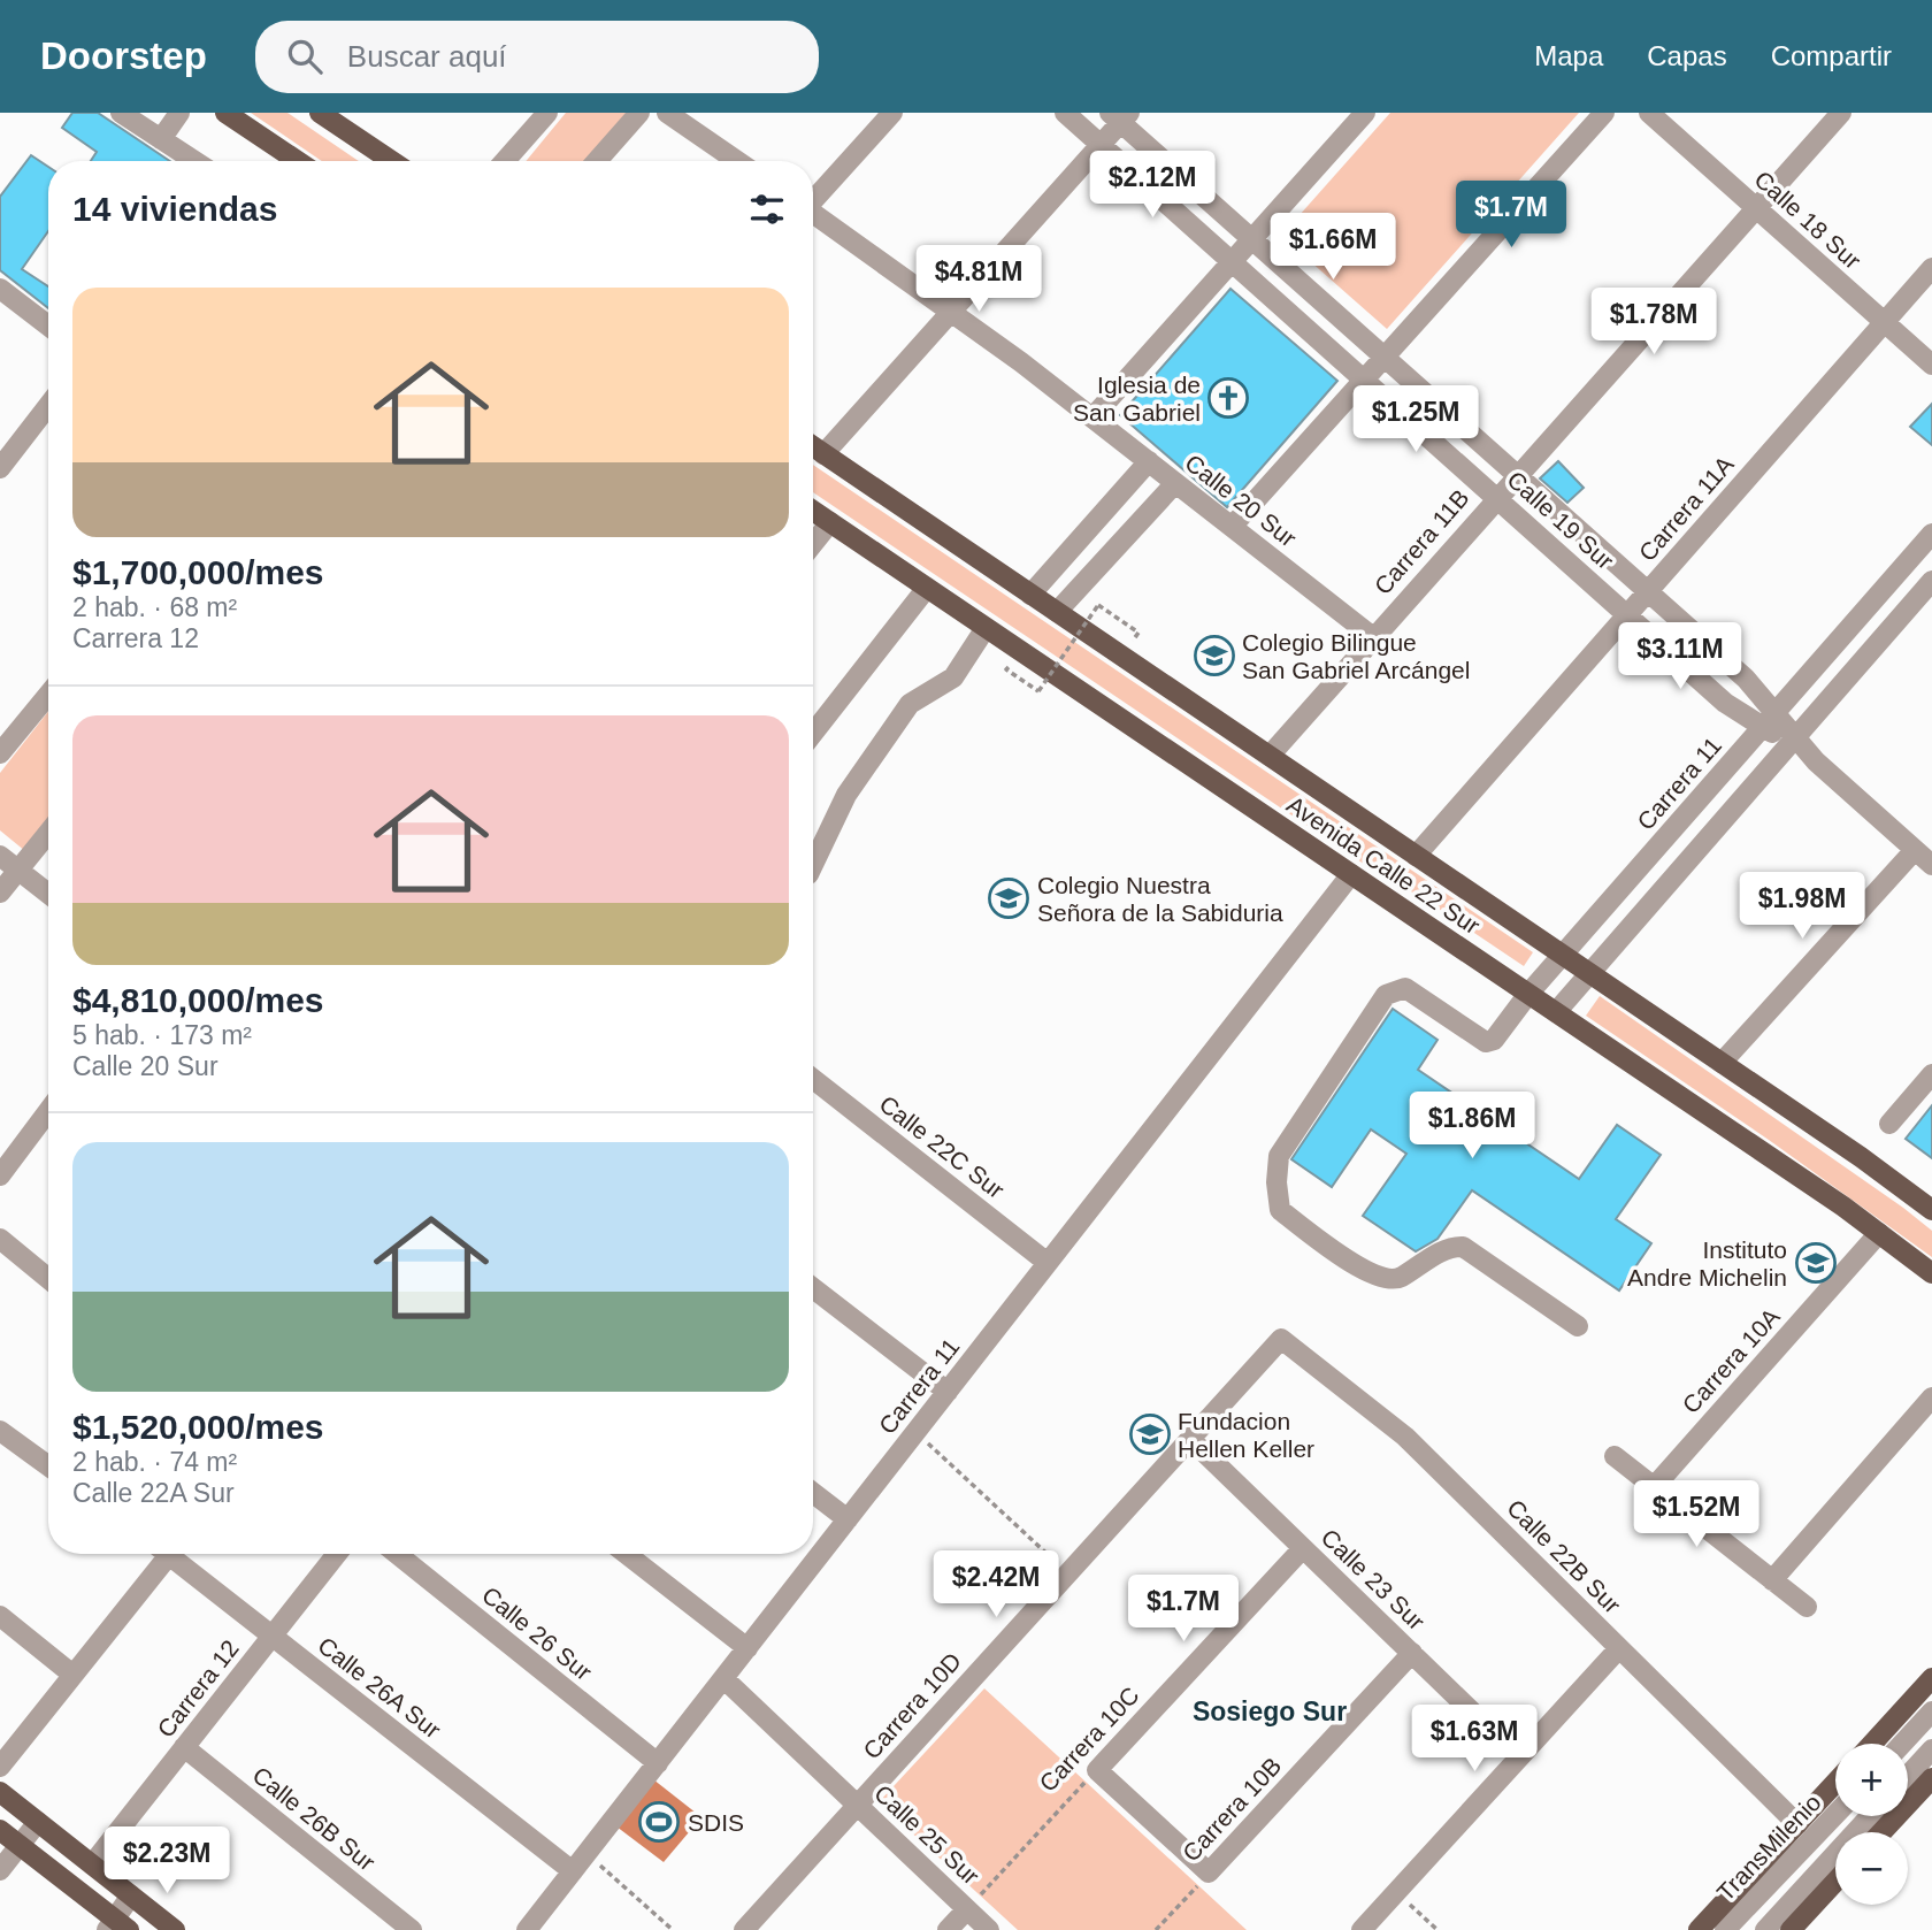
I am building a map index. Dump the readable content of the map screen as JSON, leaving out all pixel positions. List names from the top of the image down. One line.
{"streets":{"main road":["Avenida Calle 22 Sur"],"street":["Calle 18 Sur","Calle 20 Sur","Carrera 11A","Calle 19 Sur","Carrera 11B","Carrera 11","Calle 22C Sur","Carrera 10A","Calle 22B Sur","Calle 23 Sur","Calle 26 Sur","Calle 26A Sur","Carrera 12","Carrera 10D","Carrera 10C","Carrera 10B","Calle 26B Sur","Calle 25 Sur","TransMilenio"]},"crossings":[["Calle 18 Sur","Carrera 11A"],["Calle 18 Sur","Carrera 11B"],["Calle 20 Sur","Carrera 11B"],["Carrera 11A","Calle 19 Sur"],["Carrera 11A","Avenida Calle 22 Sur"],["Calle 19 Sur","Carrera 11B"],["Calle 19 Sur","Carrera 11"],["Carrera 11B","Avenida Calle 22 Sur"],["Carrera 11","Avenida Calle 22 Sur"],["Carrera 11","Calle 22C Sur"],["Carrera 11","Calle 26 Sur"],["Carrera 11","Calle 26A Sur"],["Carrera 11","Calle 25 Sur"],["Avenida Calle 22 Sur","Carrera 10A"],["Calle 22B Sur","Carrera 10D"],["Calle 23 Sur","Carrera 10D"],["Calle 23 Sur","Carrera 10C"],["Calle 23 Sur","Carrera 10B"],["Calle 26A Sur","Carrera 12"],["Carrera 12","Calle 26B Sur"],["Carrera 10D","Calle 25 Sur"],["Carrera 10C","Calle 25 Sur"]],"districts":["Sosiego Sur"],"places":{"church":["Iglesia de San Gabriel"],"school or university":["Colegio Bilingue San Gabriel Arcángel","Colegio Nuestra Señora de la Sabiduria","Instituto Andre Michelin","Fundacion Hellen Keller"],"sports":["SDIS"]},"page":{"header":"Doorstep","search":"Buscar aquí","nav":["Mapa","Capas","Compartir"],"price":["$2.12M","$1.7M","$1.66M","$4.81M","$1.78M","$1.25M","$3.11M","$1.98M","$1.86M","$1.52M","$2.42M","$1.7M","$1.63M","$2.23M"],"heading":"14 viviendas","list":[{"name":"$1,700,000/mes","note":"2 hab. · 68 m² · Carrera 12"},{"name":"$4,810,000/mes","note":"5 hab. · 173 m² · Calle 20 Sur"},{"name":"$1,520,000/mes","note":"2 hab. · 74 m² · Calle 22A Sur"}],"map_buttons":["+","−"]}}
